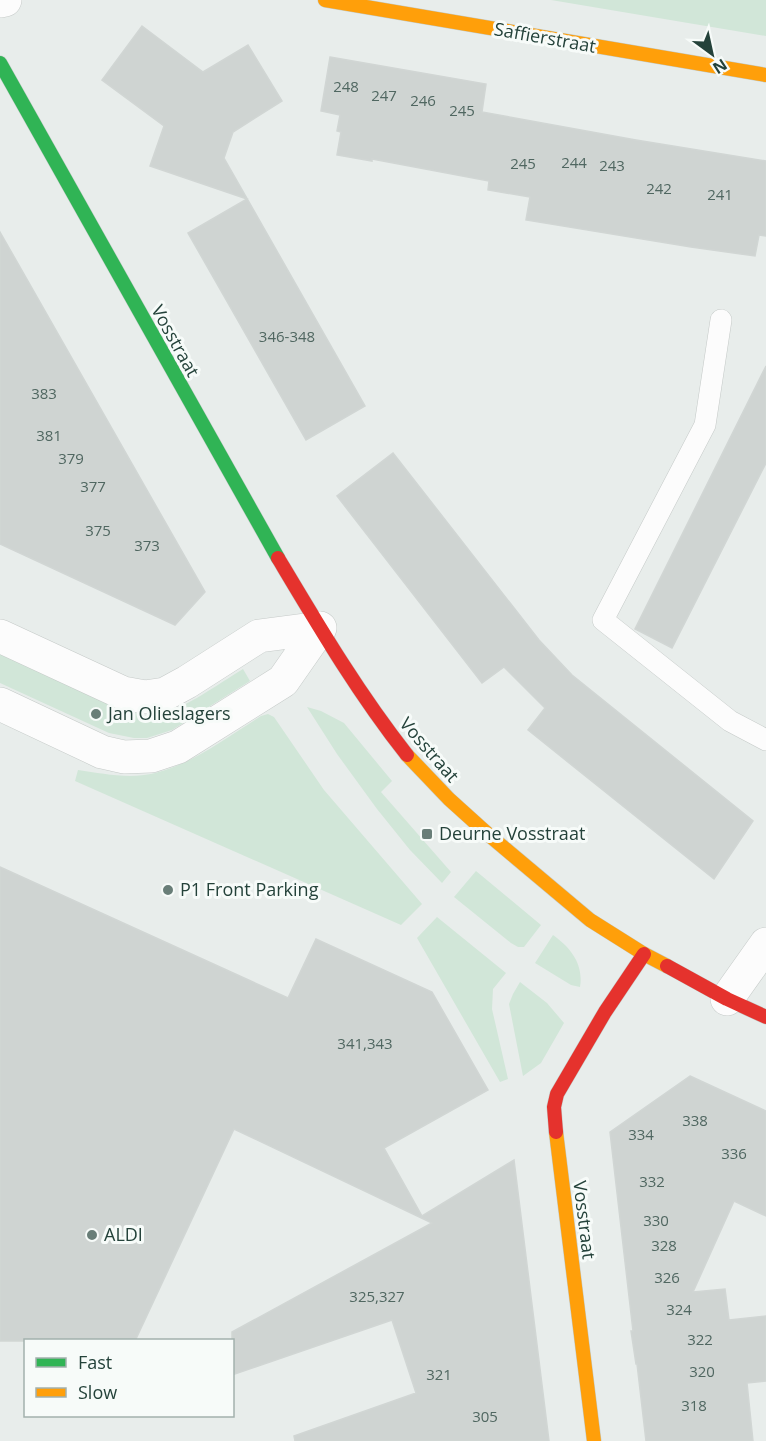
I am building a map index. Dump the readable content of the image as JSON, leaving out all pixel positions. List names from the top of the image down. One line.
{"streets":{"street":["Saffierstraat","Vosstraat"]},"places":{"other":["Jan Olieslagers","P1 Front Parking","ALDI"],"transit":["Deurne Vosstraat"]},"house_numbers":["248","247","246","245","244","245","243","242","241","346-348","383","381","379","377","375","373","341,343","338","334","336","332","330","328","326","325,327","324","322","320","321","318","305"],"legend":["Fast","Slow"],"north":"bottom right"}
